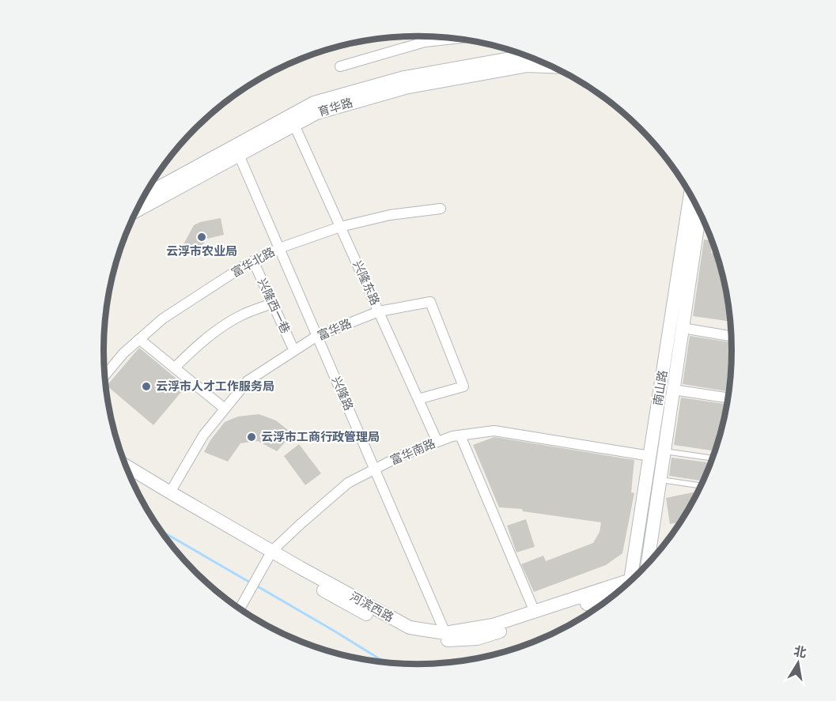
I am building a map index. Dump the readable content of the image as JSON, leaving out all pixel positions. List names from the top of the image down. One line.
{"streets":{"street":["育华路","富华北路","兴隆东路","兴隆西一巷","富华路","南山路","兴隆路","富华南路","河滨西路"]},"crossings":[["育华路","兴隆东路"],["育华路","兴隆路"],["富华北路","兴隆东路"],["富华北路","兴隆西一巷"],["富华北路","兴隆路"],["兴隆东路","富华路"],["兴隆东路","富华南路"],["兴隆西一巷","富华路"],["富华路","兴隆路"],["富华路","河滨西路"],["南山路","富华南路"],["兴隆路","富华南路"],["兴隆路","河滨西路"],["富华南路","河滨西路"]],"places":["云浮市农业局","云浮市人才工作服务局","云浮市工商行政管理局"],"north":"top"}
